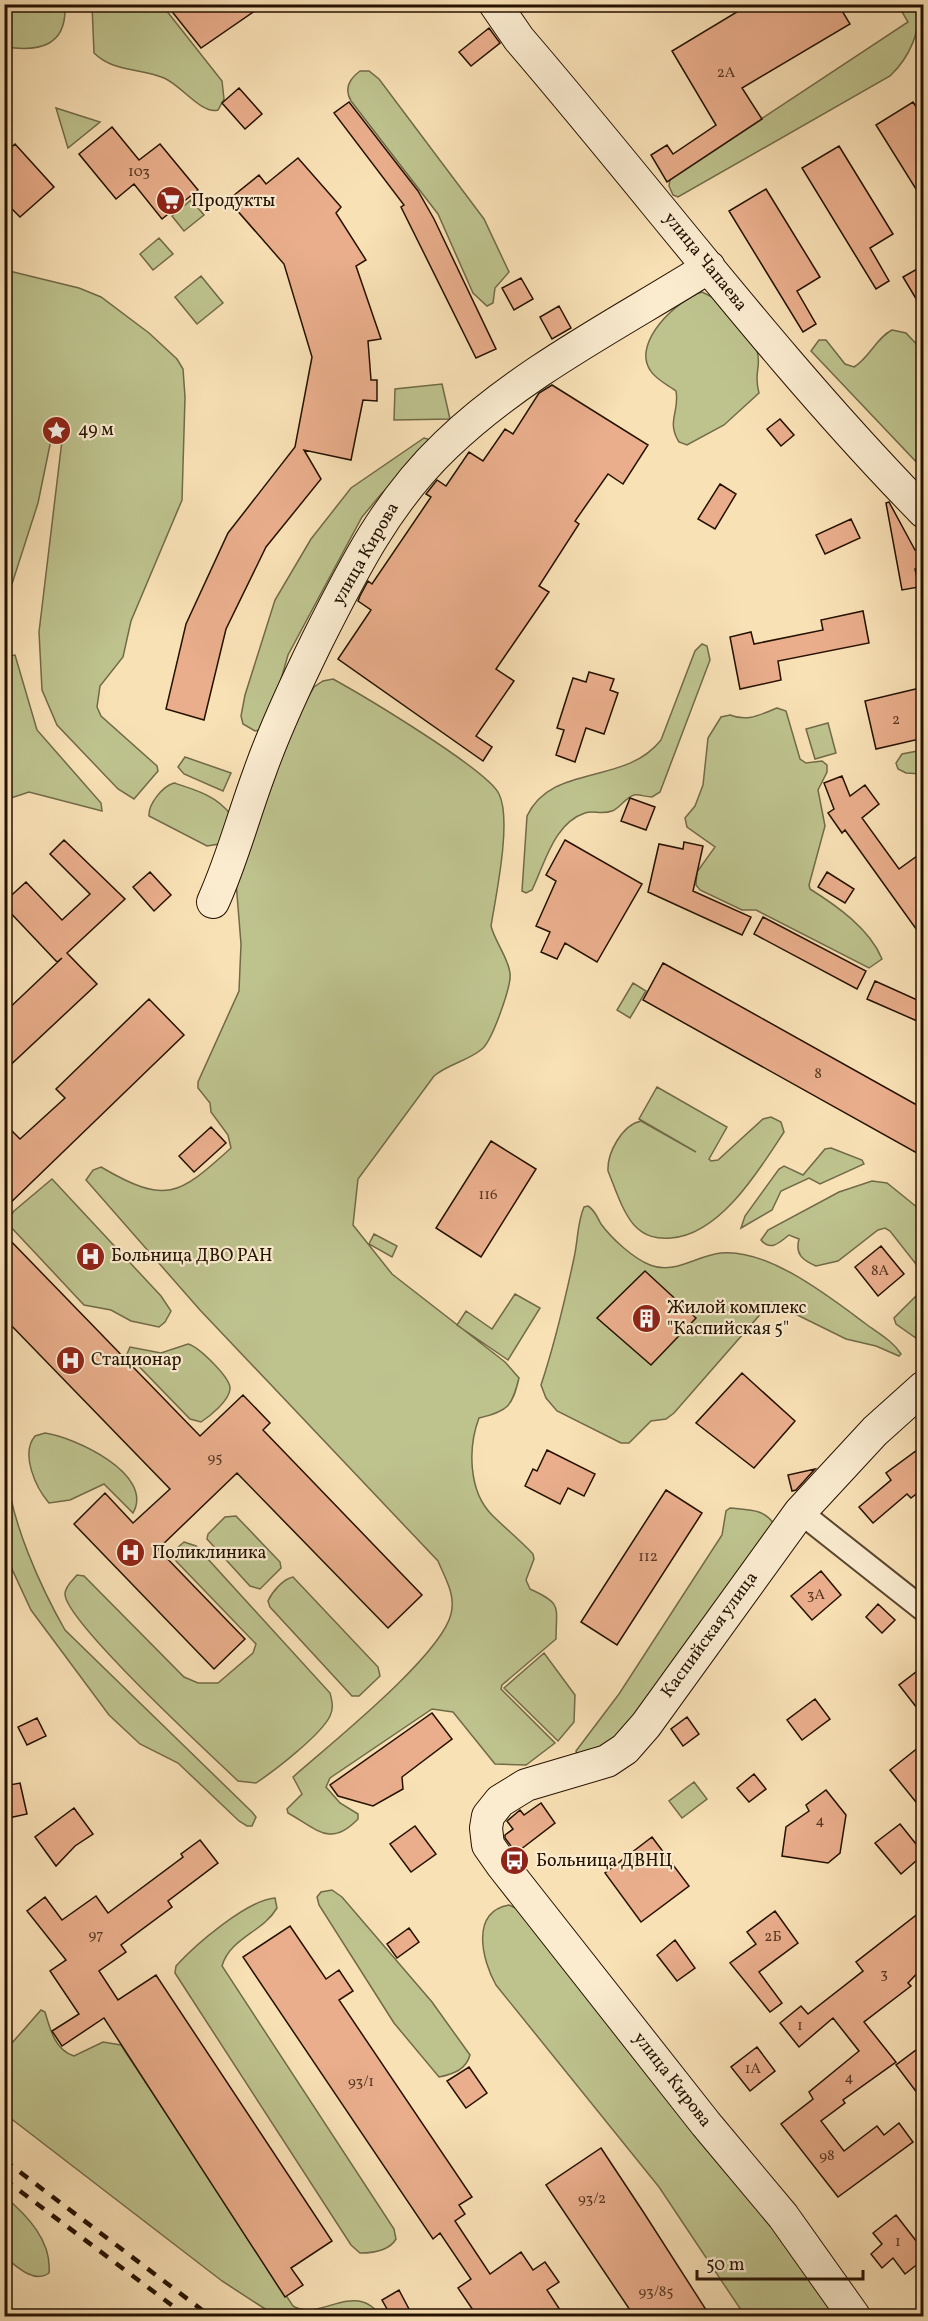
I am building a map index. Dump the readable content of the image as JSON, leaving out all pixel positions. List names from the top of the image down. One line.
{"streets":{"street":["улица Чапаева","улица Кирова","Каспийская улица"]},"crossings":[["улица Чапаева","улица Кирова"],["улица Кирова","Каспийская улица"]],"places":{"supermarket":["Продукты"],"place":["49 м"],"hospital":["Больница ДВО РАН","Стационар","Поликлиника"],"building":["Жилой комплекс \"Каспийская 5\""],"bus stop":["Больница ДВНЦ"]},"house_numbers":["2А","103","2","8","116","8А","95","112","3А","4","97","2Б","3","1","1А","4","93/1","98","93/2","1","93/85"],"scale_bar":"50 m"}
